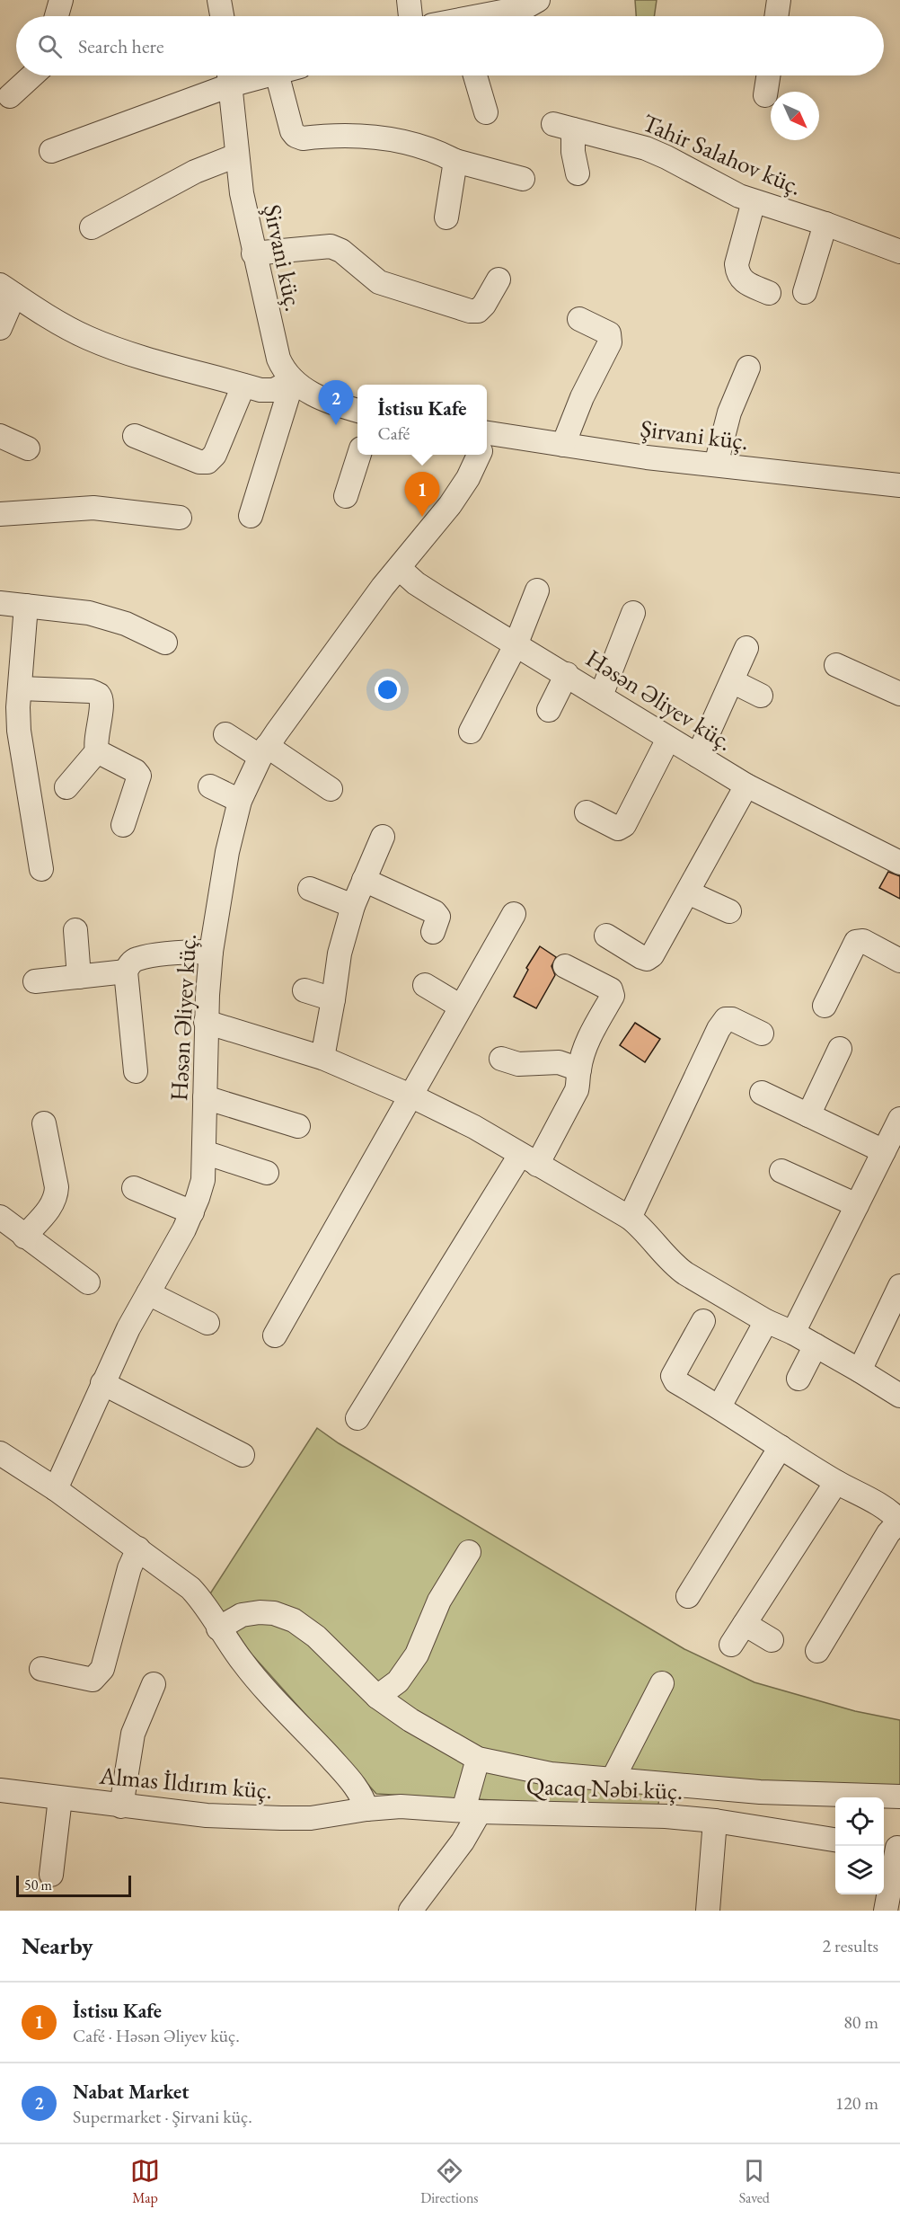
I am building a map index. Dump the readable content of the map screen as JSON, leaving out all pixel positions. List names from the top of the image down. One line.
{"streets":{"street":["Tahir Salahov küç.","Şirvani küç.","Həsən Əliyev küç.","Almas İldırım küç.","Qacaq Nəbi küç."]},"crossings":[["Almas İldırım küç.","Qacaq Nəbi küç."]],"scale_bar":"50 m","north":"bottom right","page":{"search":"Search here","pins":["2","1"],"popup":["İstisu Kafe","Café"],"scale":"50 m","heading":["Nearby","2 results"],"list":[{"mark":"1","name":"İstisu Kafe","note":"Café · Həsən Əliyev küç.","value":"80 m"},{"mark":"2","name":"Nabat Market","note":"Supermarket · Şirvani küç.","value":"120 m"}],"nav":["Map","Directions","Saved"]}}
